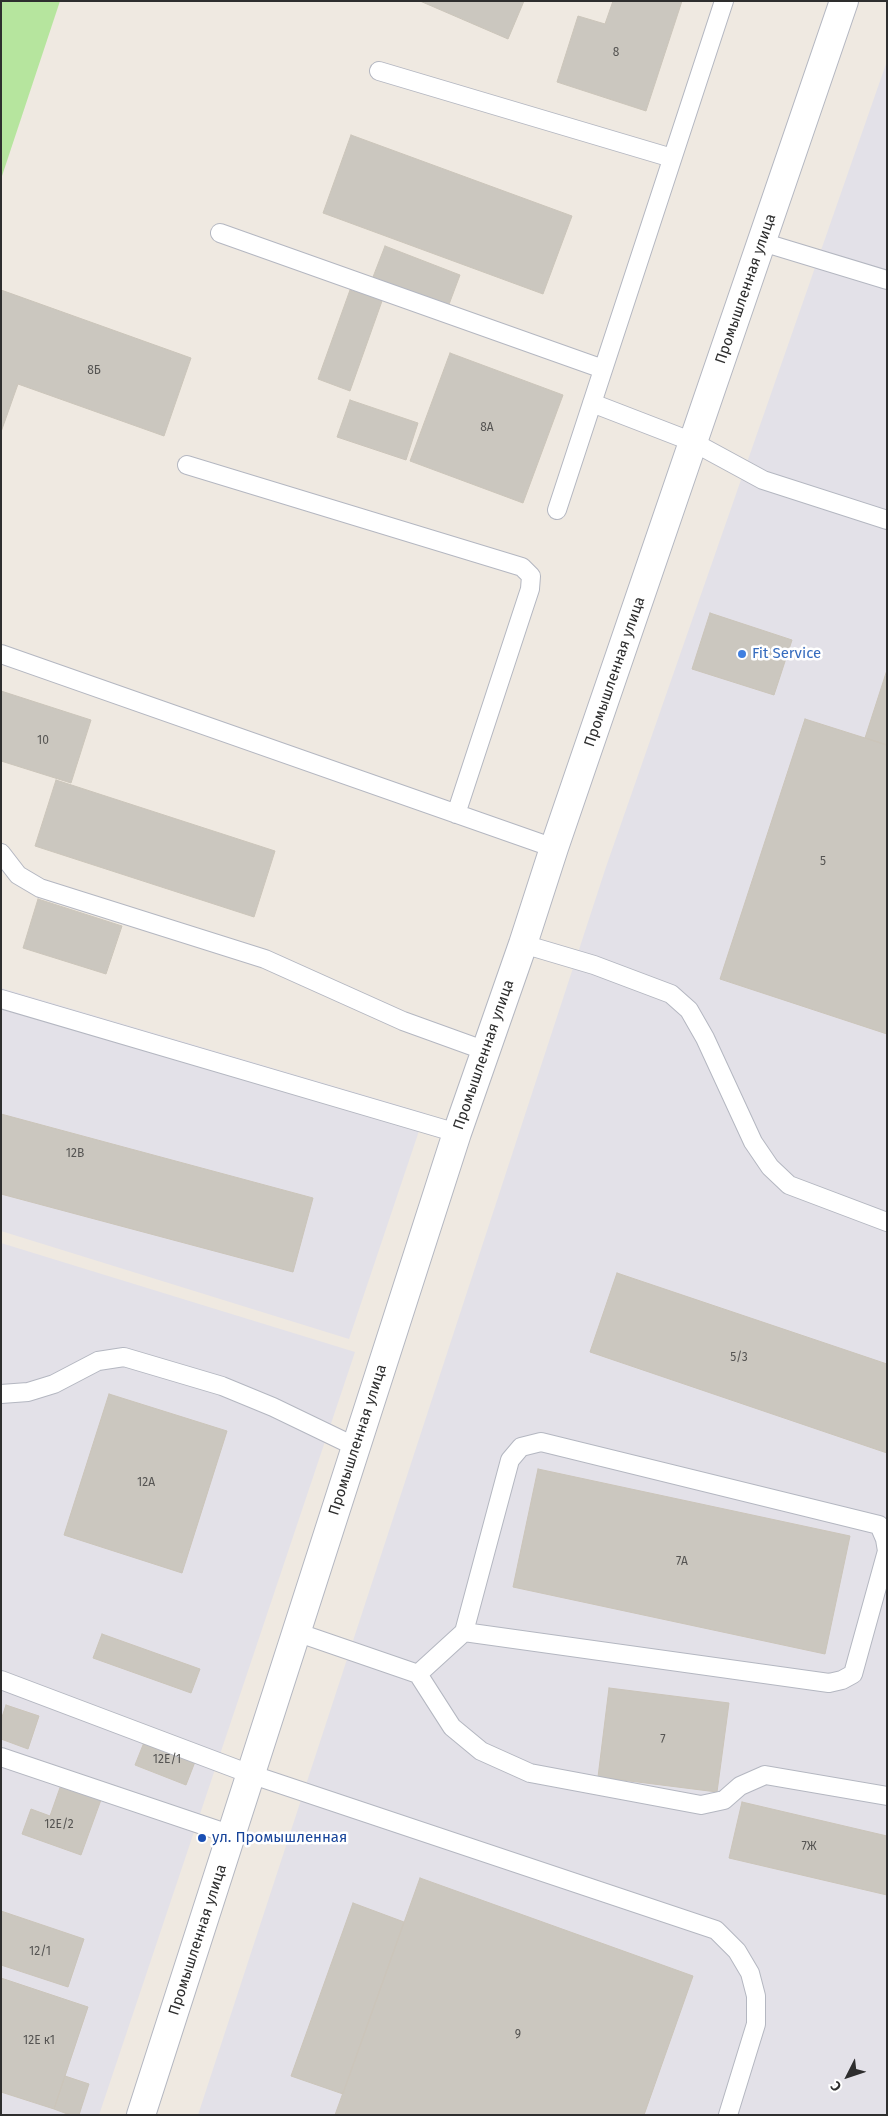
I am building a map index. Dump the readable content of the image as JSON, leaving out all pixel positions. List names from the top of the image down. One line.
{"streets":{"street":["Промышленная улица"]},"places":["Fit Service","ул. Промышленная"],"house_numbers":["8","8Б","8А","10","5","12В","5/3","12А","7А","7","12Е/1","12Е/2","7Ж","12/1","9","12Е к1"],"north":"bottom left"}
